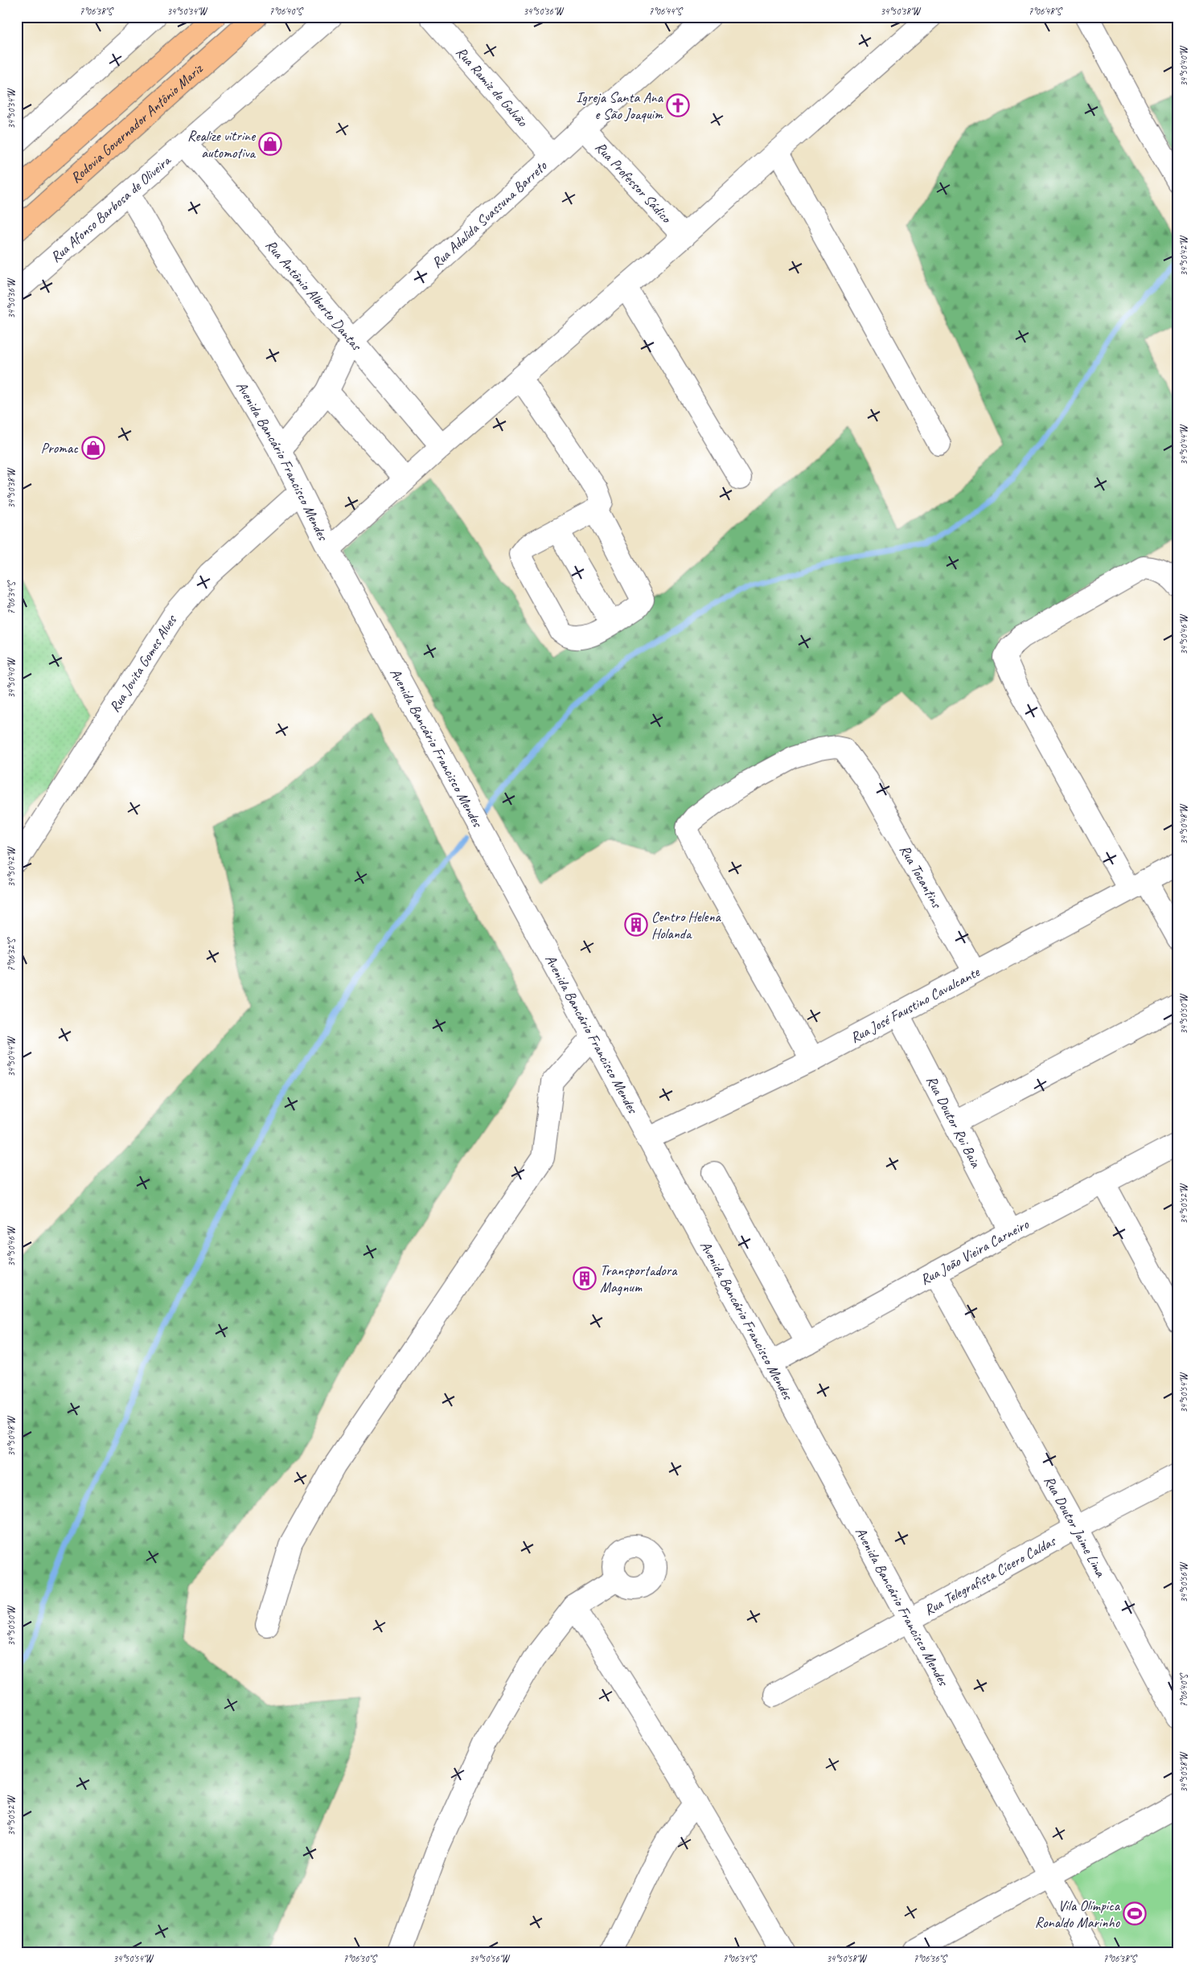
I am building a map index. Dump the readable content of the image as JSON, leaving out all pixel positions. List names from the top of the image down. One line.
{"streets":{"highway":["Rodovia Governador Antônio Mariz"],"street":["Rua Ramiz de Galvão","Rua Professor Sádico","Rua Afonso Barbosa de Oliveira","Rua Adalida Suassuna Barreto","Rua Antônio Alberto Dantas","Avenida Bancário Francisco Mendes","Rua Jovita Gomes Alves","Rua Tocantins","Rua José Faustino Cavalcante","Rua Doutor Rui Baia","Rua João Vieira Carneiro","Rua Doutor Jaime Lima","Rua Telegrafista Cícero Caldas"]},"crossings":[["Rua Ramiz de Galvão","Rua Adalida Suassuna Barreto"],["Rua Professor Sádico","Rua Adalida Suassuna Barreto"],["Rua Afonso Barbosa de Oliveira","Rua Antônio Alberto Dantas"],["Rua Afonso Barbosa de Oliveira","Avenida Bancário Francisco Mendes"],["Rua Adalida Suassuna Barreto","Rua Antônio Alberto Dantas"],["Rua Adalida Suassuna Barreto","Avenida Bancário Francisco Mendes"],["Avenida Bancário Francisco Mendes","Rua Jovita Gomes Alves"],["Avenida Bancário Francisco Mendes","Rua José Faustino Cavalcante"],["Avenida Bancário Francisco Mendes","Rua João Vieira Carneiro"],["Avenida Bancário Francisco Mendes","Rua Telegrafista Cícero Caldas"],["Rua Tocantins","Rua José Faustino Cavalcante"],["Rua José Faustino Cavalcante","Rua Doutor Rui Baia"],["Rua Doutor Rui Baia","Rua João Vieira Carneiro"],["Rua João Vieira Carneiro","Rua Doutor Jaime Lima"],["Rua Doutor Jaime Lima","Rua Telegrafista Cícero Caldas"]],"places":{"church":["Igreja Santa Ana e São Joaquim"],"shop":["Realize vitrine automotiva","Promac"],"building":["Centro Helena Holanda","Transportadora Magnum"],"sports":["Vila Olímpica Ronaldo Marinho"]},"coordinates":["7°06'38\"S","34°50'34\"W","7°06'40\"S","34°50'36\"W","7°06'44\"S","34°50'38\"W","7°06'48\"S","34°50'40\"W","34°50'42\"W","34°50'44\"W","7°06'34\"S","34°50'46\"W","34°50'48\"W","7°06'32\"S","34°50'50\"W","34°50'52\"W","34°50'54\"W","34°50'56\"W","34°50'58\"W","7°06'30\"S","7°06'36\"S"]}
